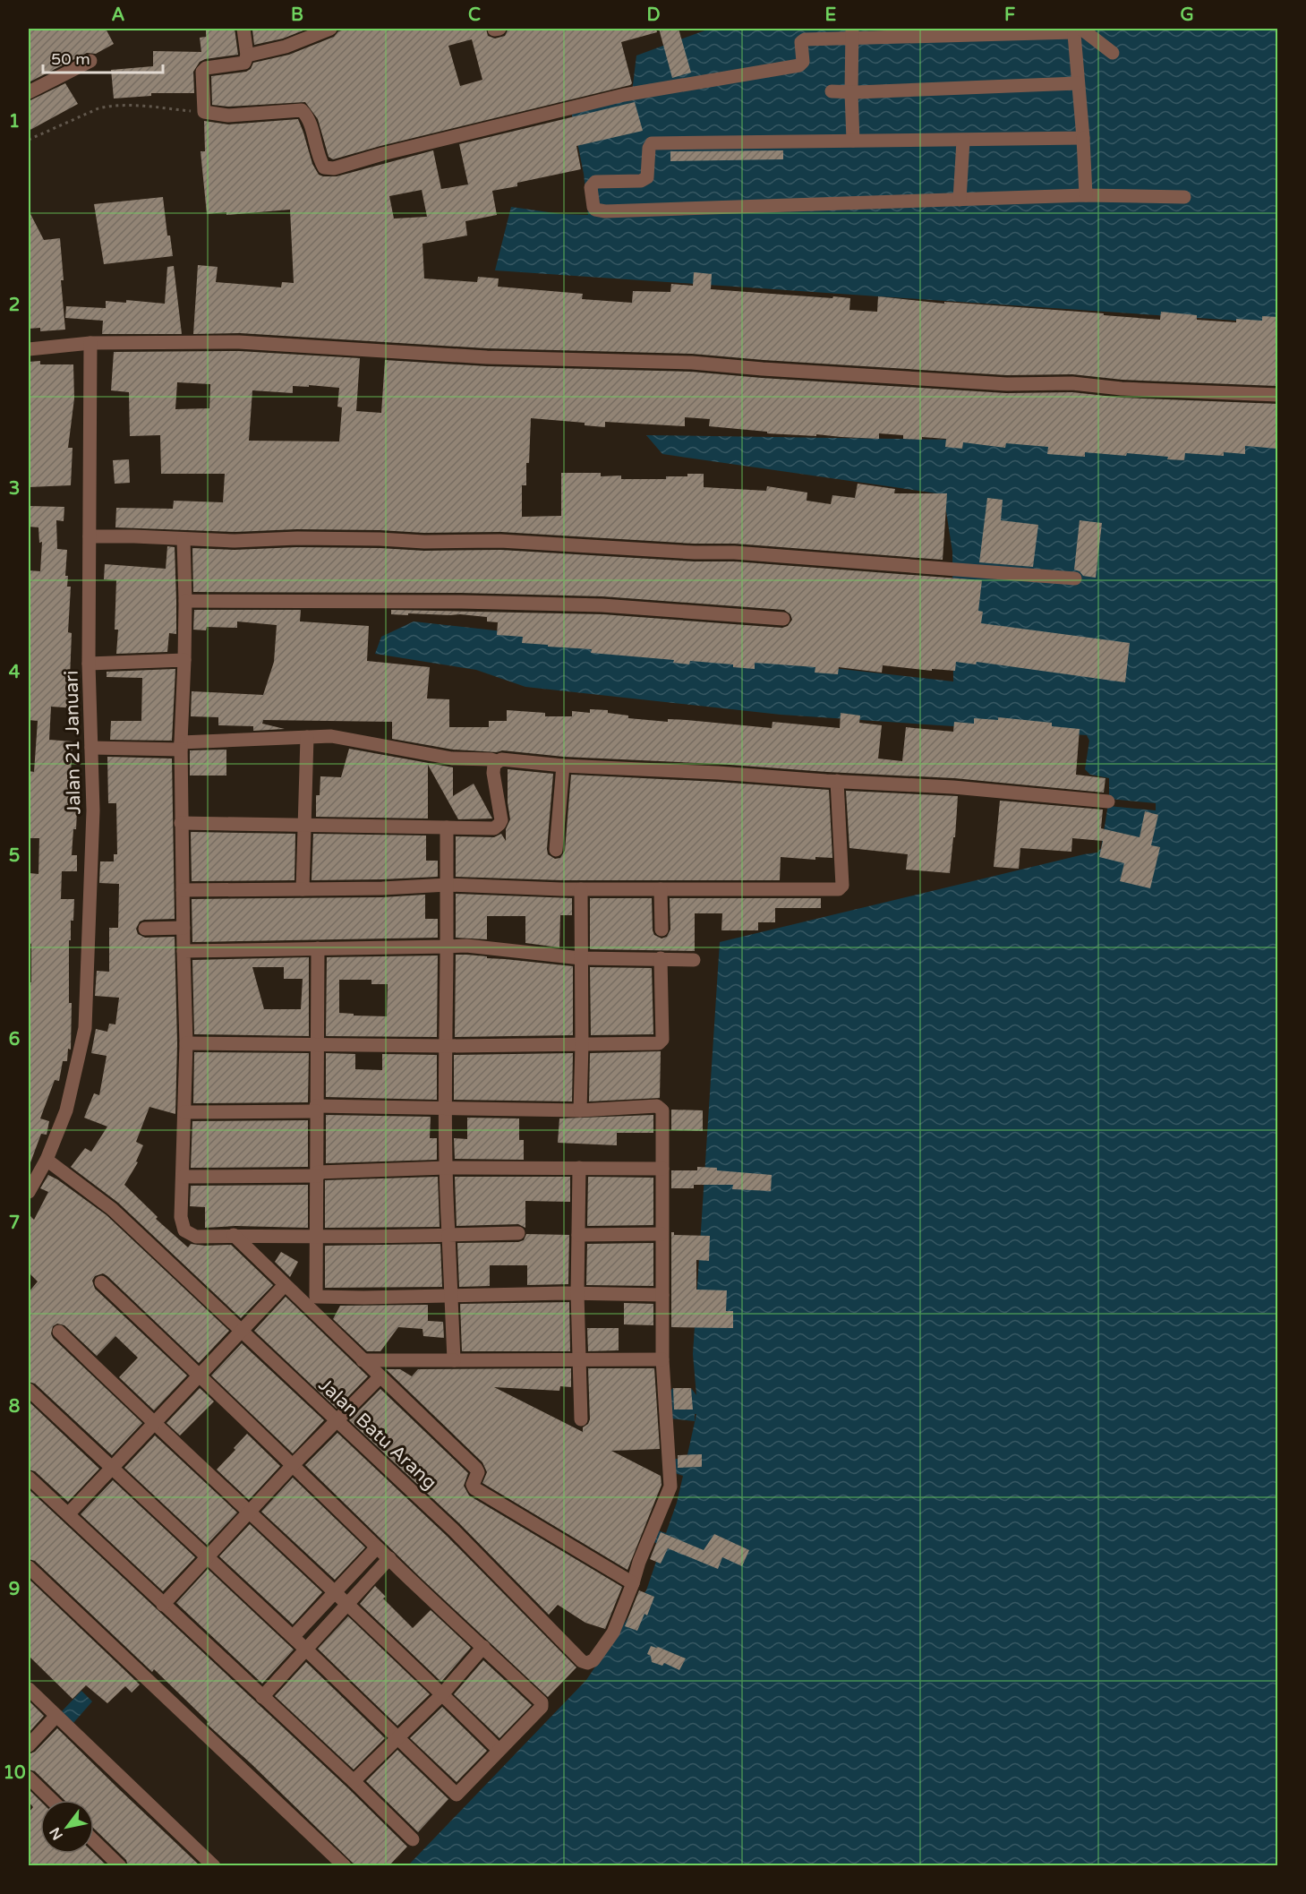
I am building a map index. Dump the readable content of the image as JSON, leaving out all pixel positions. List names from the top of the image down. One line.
{"streets":{"street":["Jalan 21 Januari","Jalan Batu Arang"]},"crossings":[["Jalan 21 Januari","Jalan Batu Arang"]],"scale_bar":"50 m","north":"bottom left","grid":{"columns":["A","B","C","D","E","F","G"],"rows":["1","2","3","4","5","6","7","8","9","10"]}}
